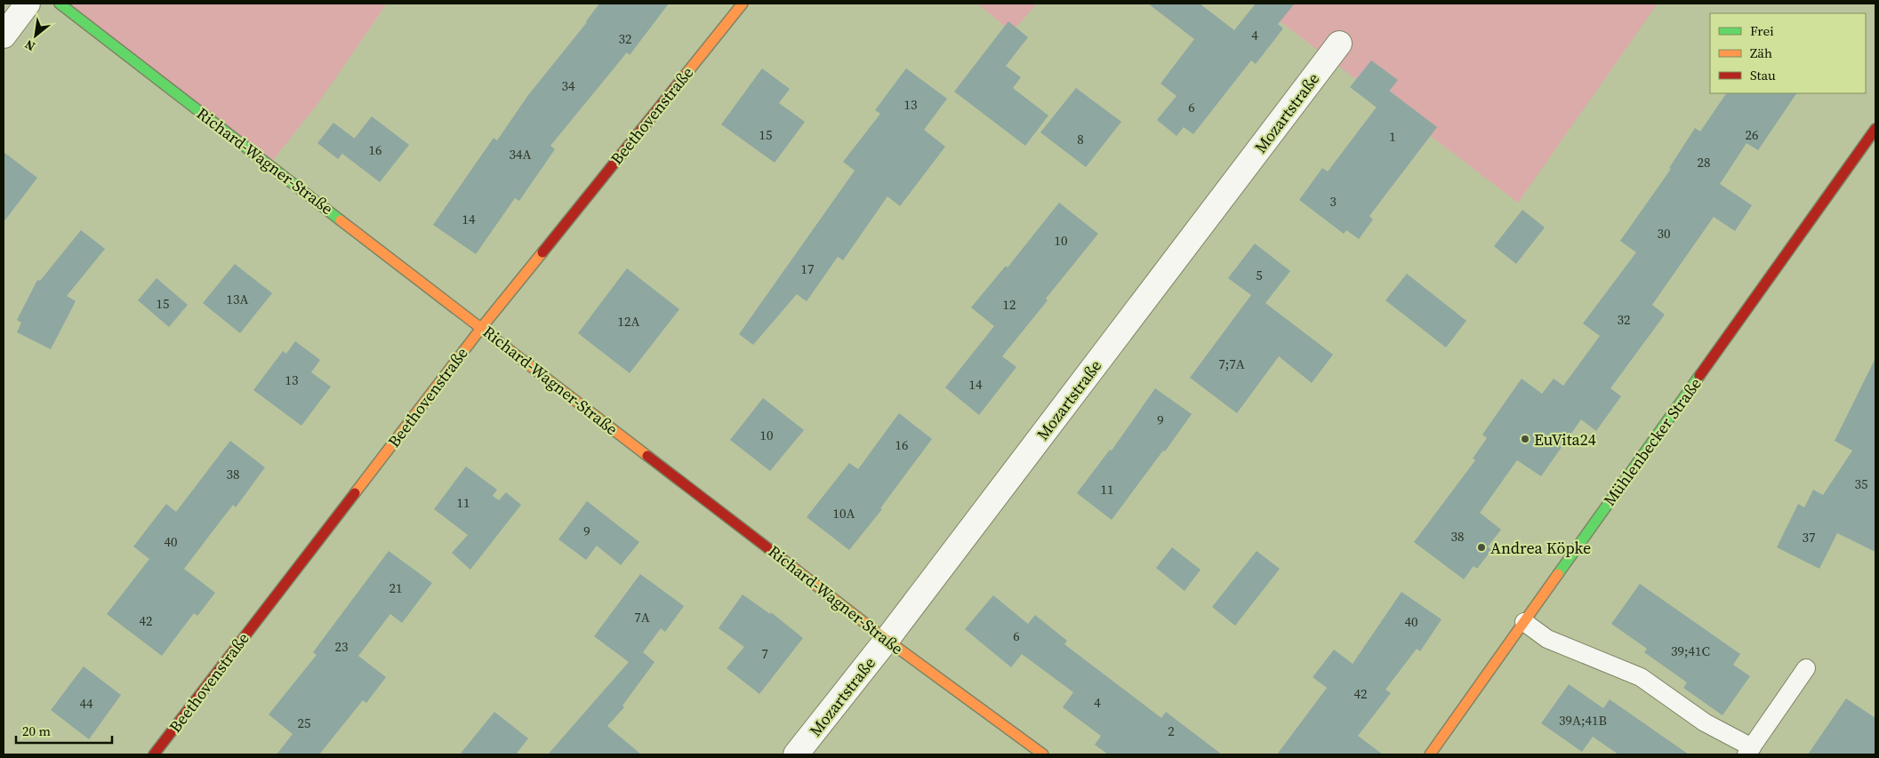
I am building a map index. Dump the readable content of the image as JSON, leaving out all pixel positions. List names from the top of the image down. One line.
{"streets":{"street":["Mozartstraße","Beethovenstraße","Richard-Wagner-Straße","Mühlenbecker Straße"]},"crossings":[["Mozartstraße","Richard-Wagner-Straße"],["Beethovenstraße","Richard-Wagner-Straße"]],"places":["EuVita24","Andrea Köpke"],"house_numbers":["4","32","34","13","6","15","26","1","8","16","34A","28","3","14","30","10","17","5","13A","15","12","32","12A","7;7A","13","14","9","10","16","38","35","11","11","10A","9","38","37","40","21","7A","42","40","6","23","39;41C","7","42","4","44","39A;41B","25","2"],"legend":["Frei","Zäh","Stau"],"scale_bar":"20 m","north":"bottom left"}
